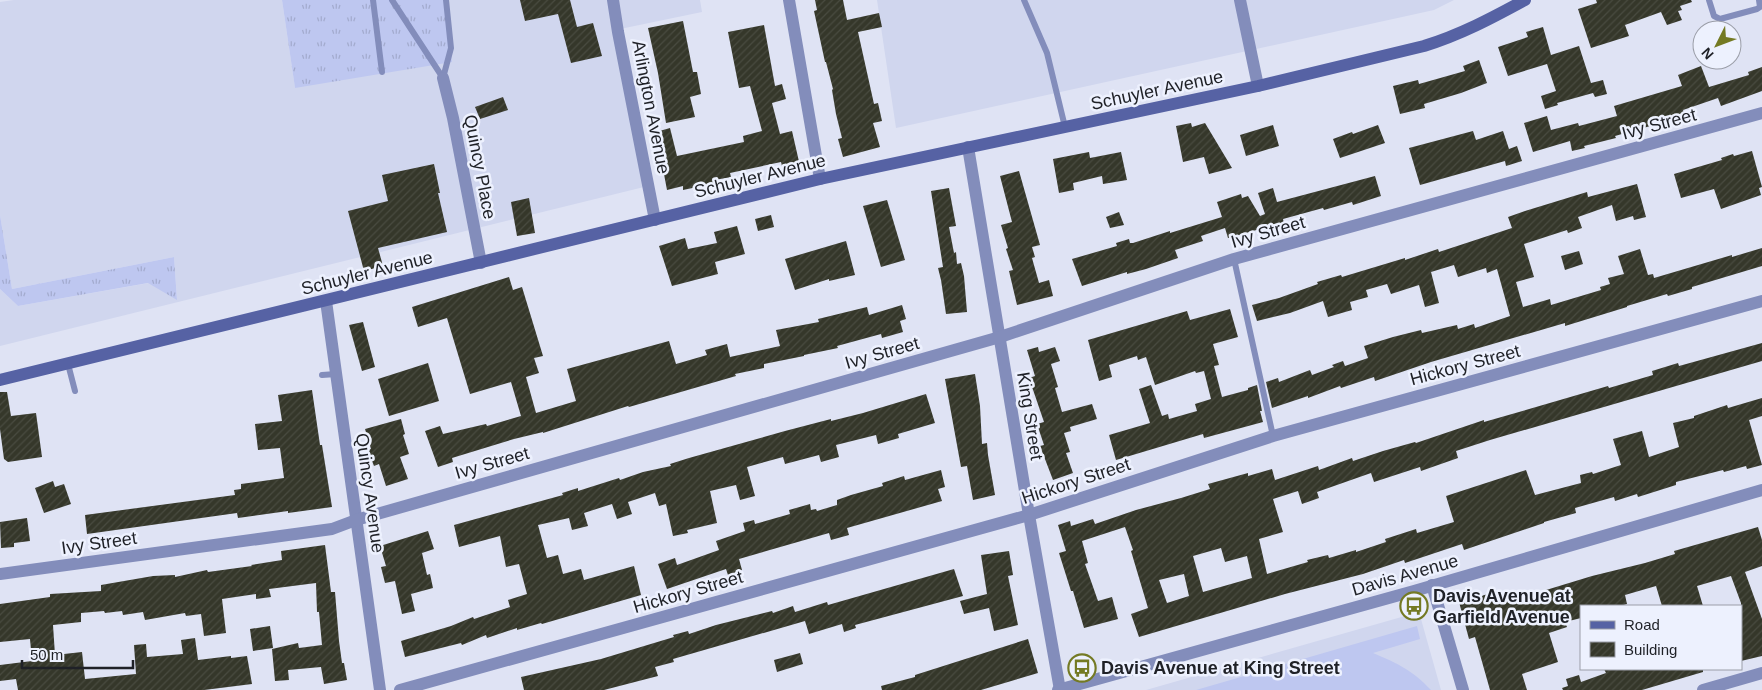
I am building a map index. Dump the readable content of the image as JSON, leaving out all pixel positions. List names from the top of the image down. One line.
{"streets":{"main road":["Schuyler Avenue"],"street":["Arlington Avenue","Ivy Street","Quincy Place","Hickory Street","King Street","Quincy Avenue","Davis Avenue"]},"crossings":[["Schuyler Avenue","Arlington Avenue"],["Schuyler Avenue","Quincy Place"],["Schuyler Avenue","King Street"],["Schuyler Avenue","Quincy Avenue"],["Ivy Street","King Street"],["Ivy Street","Quincy Avenue"],["Hickory Street","King Street"],["King Street","Davis Avenue"]],"places":{"bus stop":["Davis Avenue at Garfield Avenue","Davis Avenue at King Street"]},"legend":["Road","Building"],"scale_bar":"50 m","north":"bottom left"}
